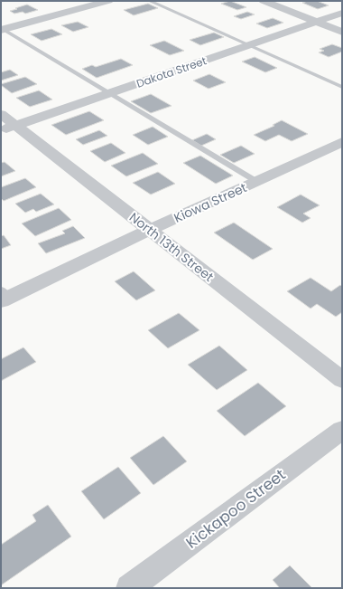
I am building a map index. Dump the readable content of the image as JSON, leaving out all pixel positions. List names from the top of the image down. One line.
{"streets":{"street":["Dakota Street","Kiowa Street","North 13th Street","Kickapoo Street"]},"crossings":[["Dakota Street","North 13th Street"],["Kiowa Street","North 13th Street"]]}
